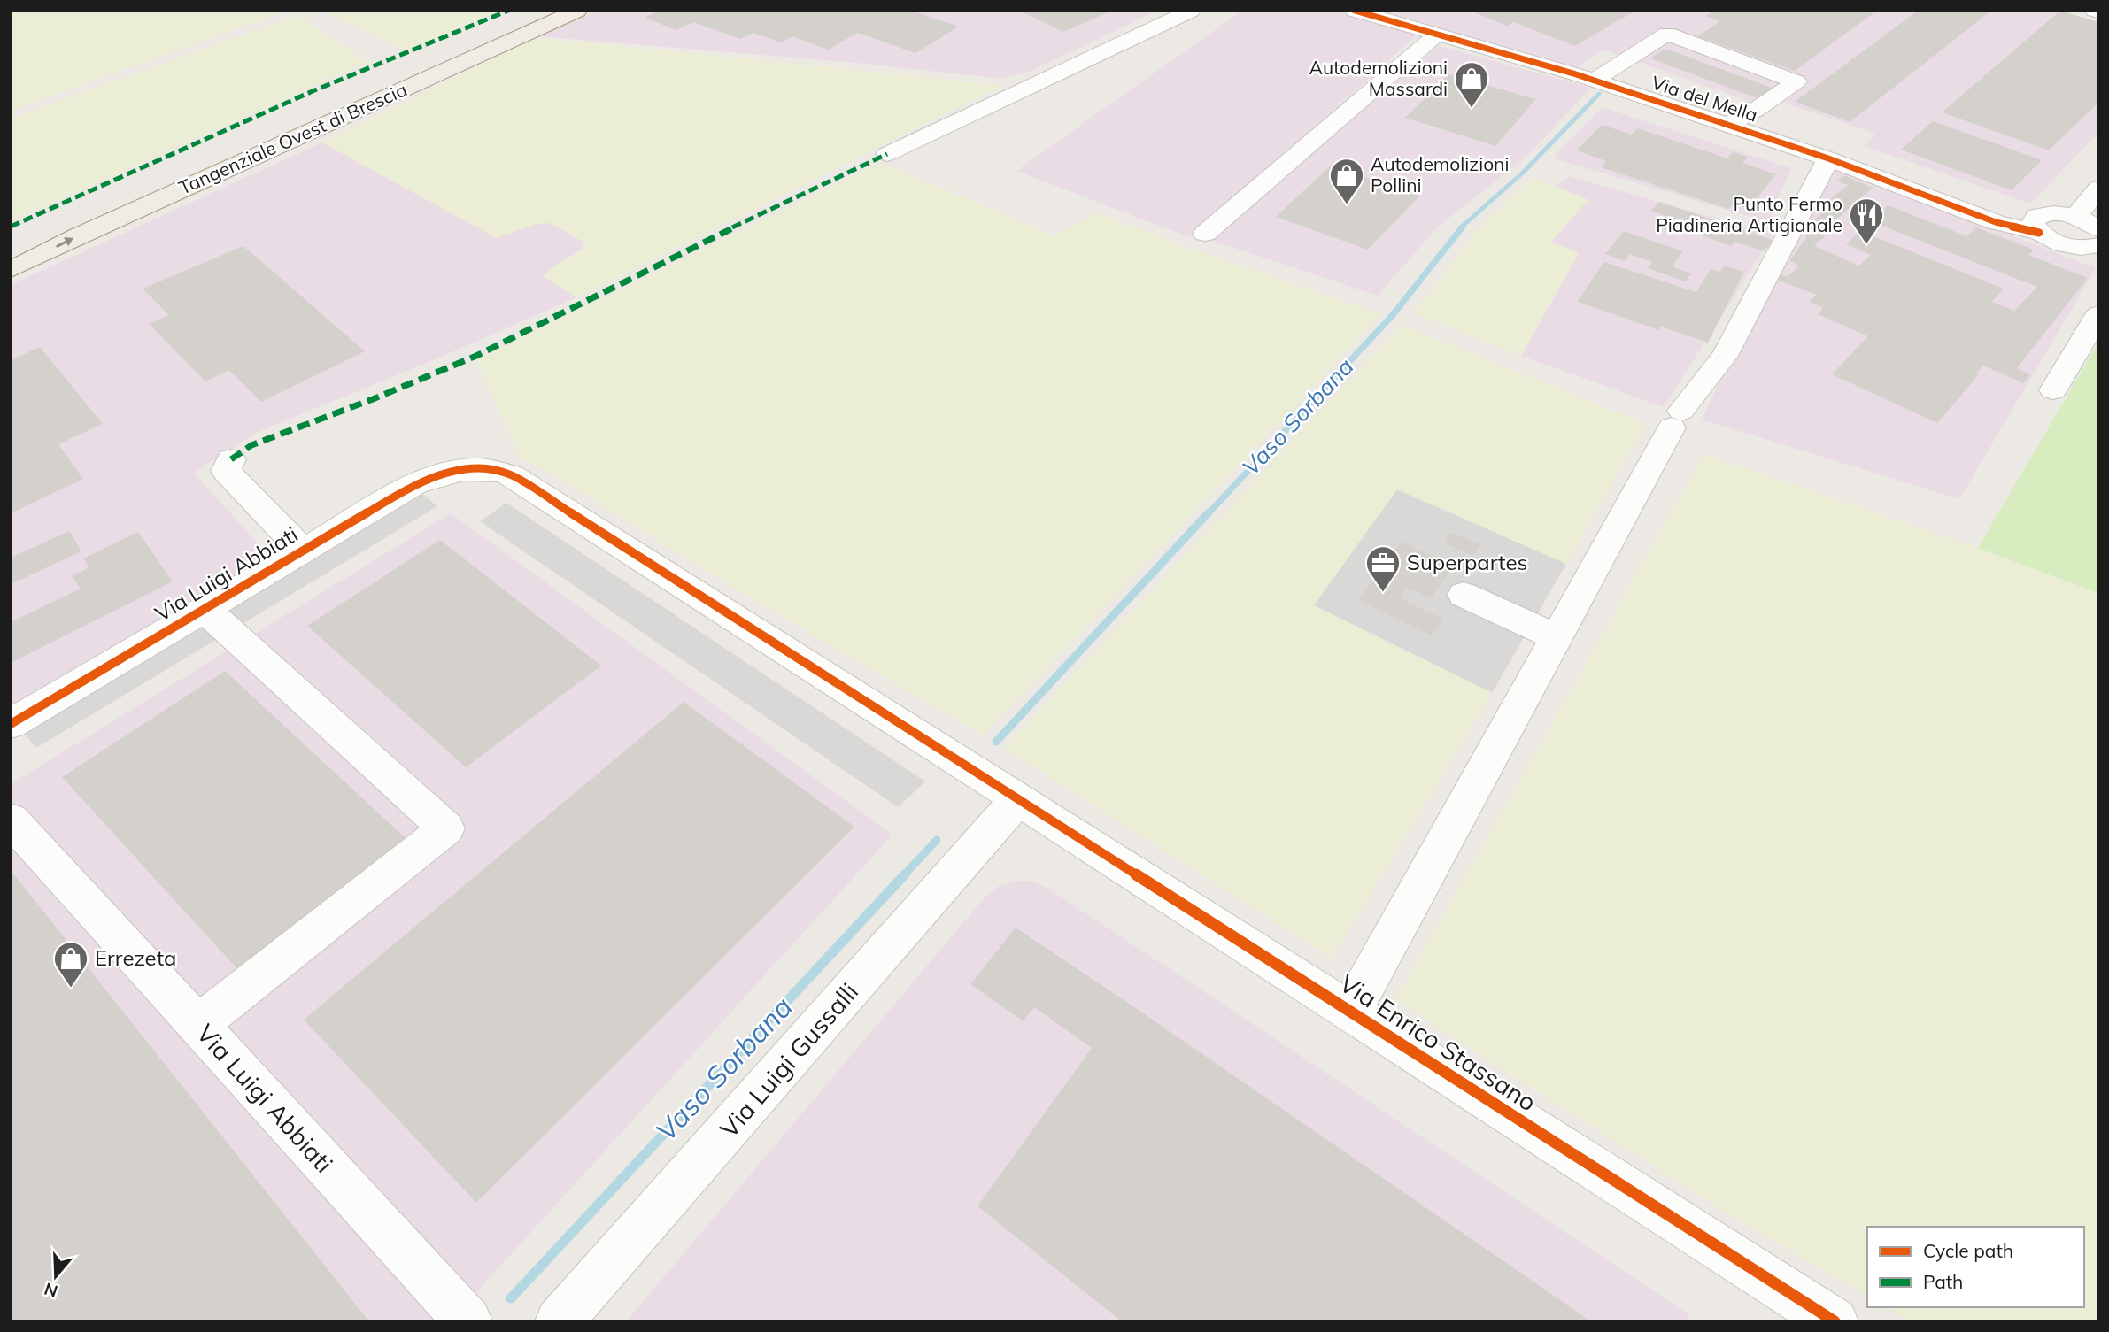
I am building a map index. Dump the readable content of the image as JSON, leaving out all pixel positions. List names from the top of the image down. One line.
{"streets":{"main road":["Tangenziale Ovest di Brescia"],"street":["Via del Mella","Via Luigi Abbiati","Via Enrico Stassano","Via Luigi Gussalli"]},"crossings":[["Via Luigi Abbiati","Via Enrico Stassano"],["Via Enrico Stassano","Via Luigi Gussalli"]],"water":["Vaso Sorbana"],"places":{"shop":["Autodemolizioni Massardi","Autodemolizioni Pollini","Errezeta"],"restaurant":["Punto Fermo Piadineria Artigianale"],"office":["Superpartes"]},"legend":["Cycle path","Path"],"north":"bottom"}
